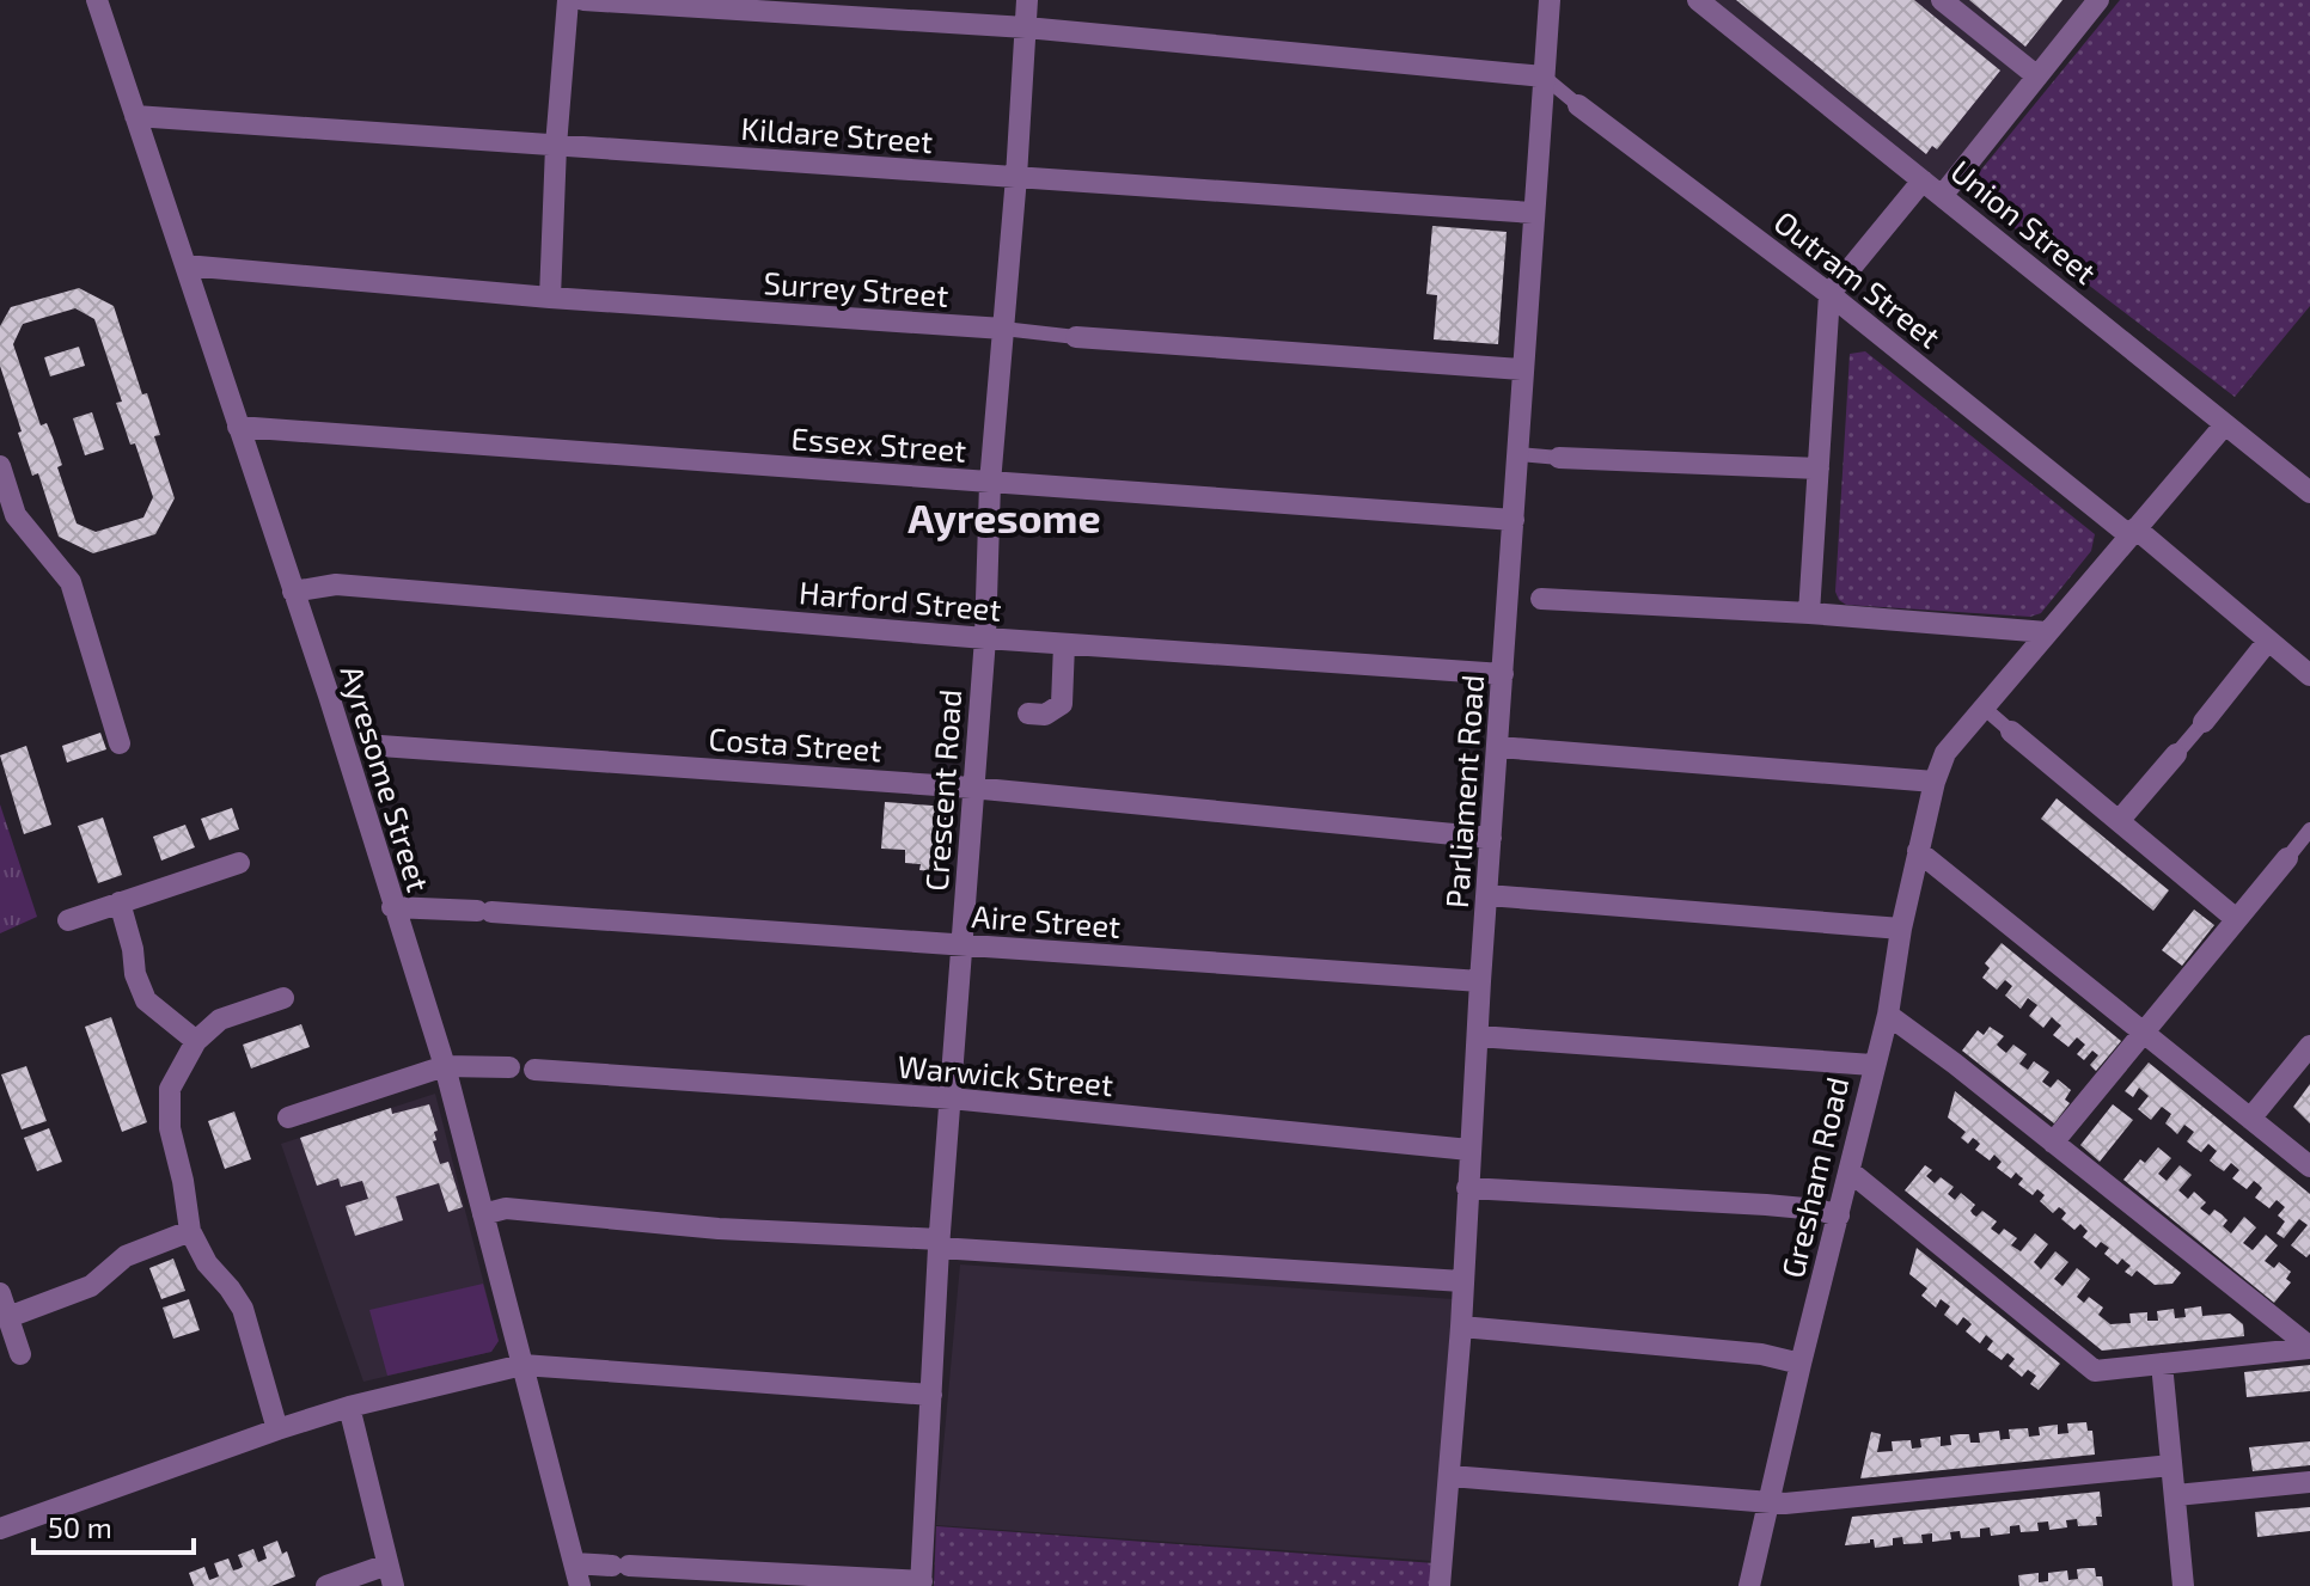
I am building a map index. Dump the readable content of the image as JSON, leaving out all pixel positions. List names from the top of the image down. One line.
{"streets":{"street":["Kildare Street","Union Street","Outram Street","Surrey Street","Essex Street","Harford Street","Costa Street","Ayresome Street","Crescent Road","Parliament Road","Aire Street","Warwick Street","Gresham Road"]},"crossings":[["Kildare Street","Ayresome Street"],["Kildare Street","Crescent Road"],["Kildare Street","Parliament Road"],["Union Street","Gresham Road"],["Outram Street","Parliament Road"],["Outram Street","Gresham Road"],["Surrey Street","Ayresome Street"],["Surrey Street","Crescent Road"],["Surrey Street","Parliament Road"],["Essex Street","Ayresome Street"],["Essex Street","Crescent Road"],["Essex Street","Parliament Road"],["Harford Street","Ayresome Street"],["Harford Street","Crescent Road"],["Harford Street","Parliament Road"],["Costa Street","Crescent Road"],["Costa Street","Parliament Road"],["Ayresome Street","Aire Street"],["Crescent Road","Aire Street"],["Crescent Road","Warwick Street"],["Parliament Road","Aire Street"],["Parliament Road","Warwick Street"]],"districts":["Ayresome"],"scale_bar":"50 m"}
